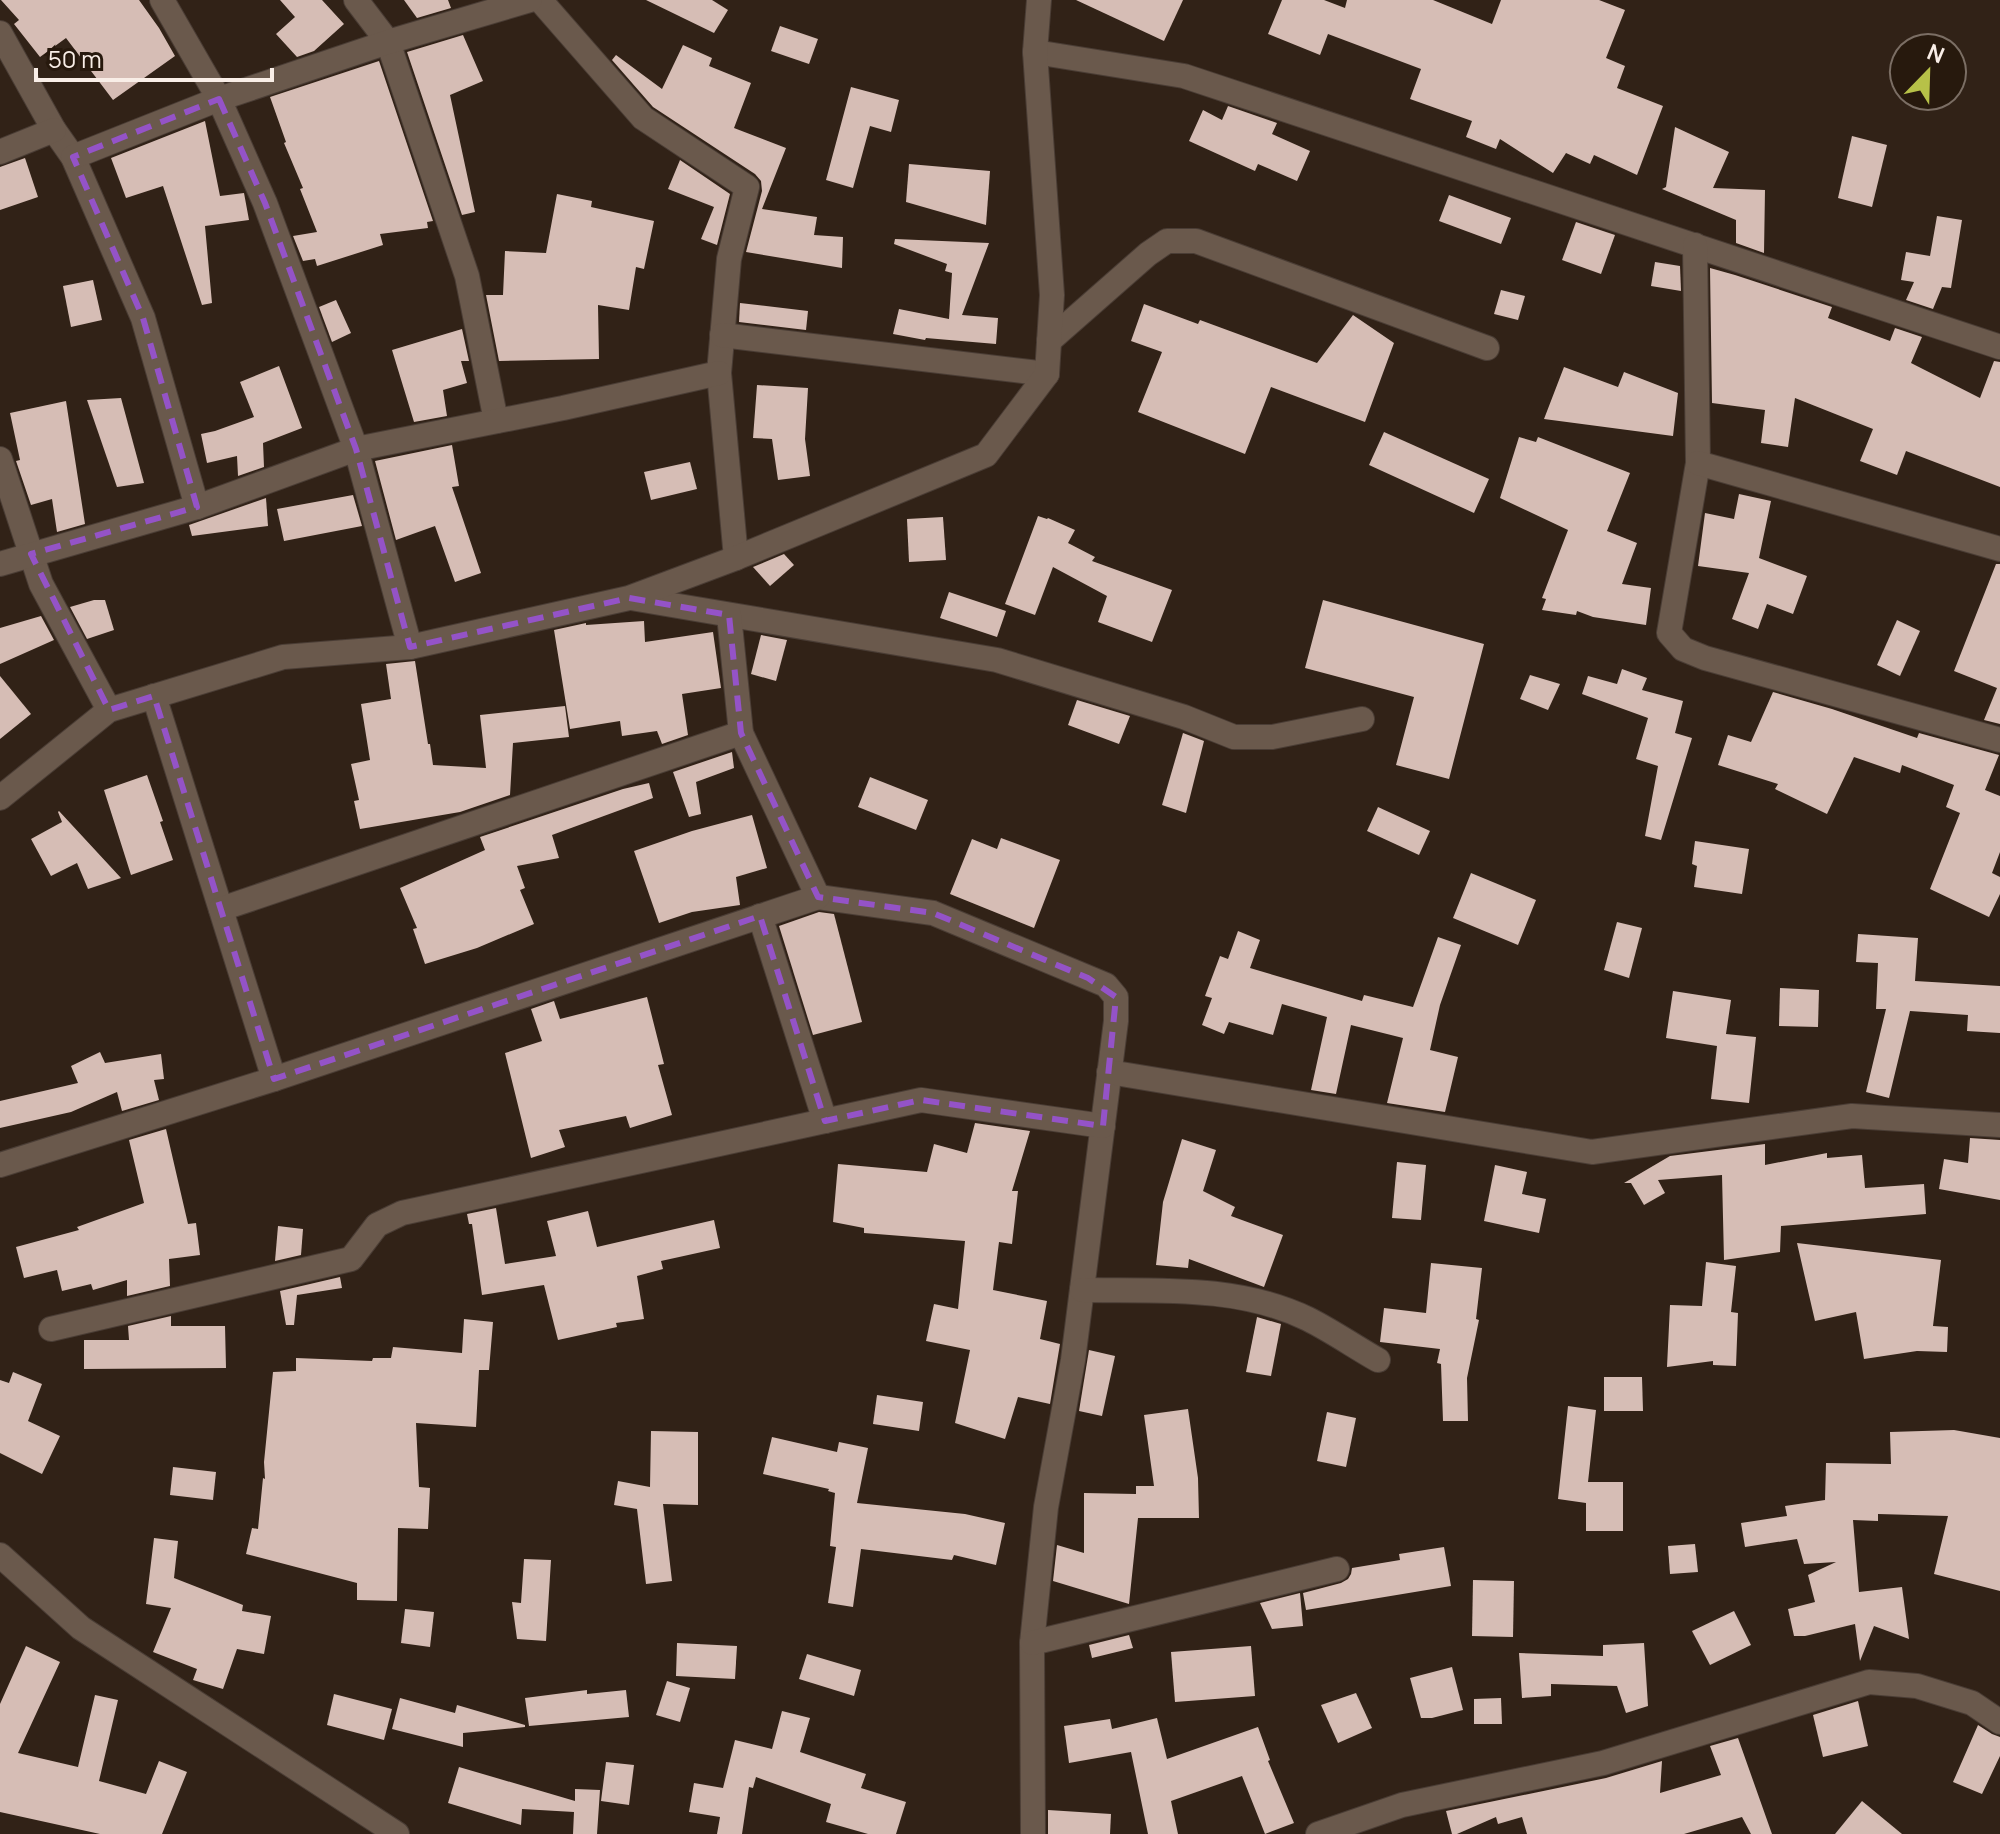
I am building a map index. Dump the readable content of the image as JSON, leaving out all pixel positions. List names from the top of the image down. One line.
{"scale_bar":"50 m","north":"top right"}
